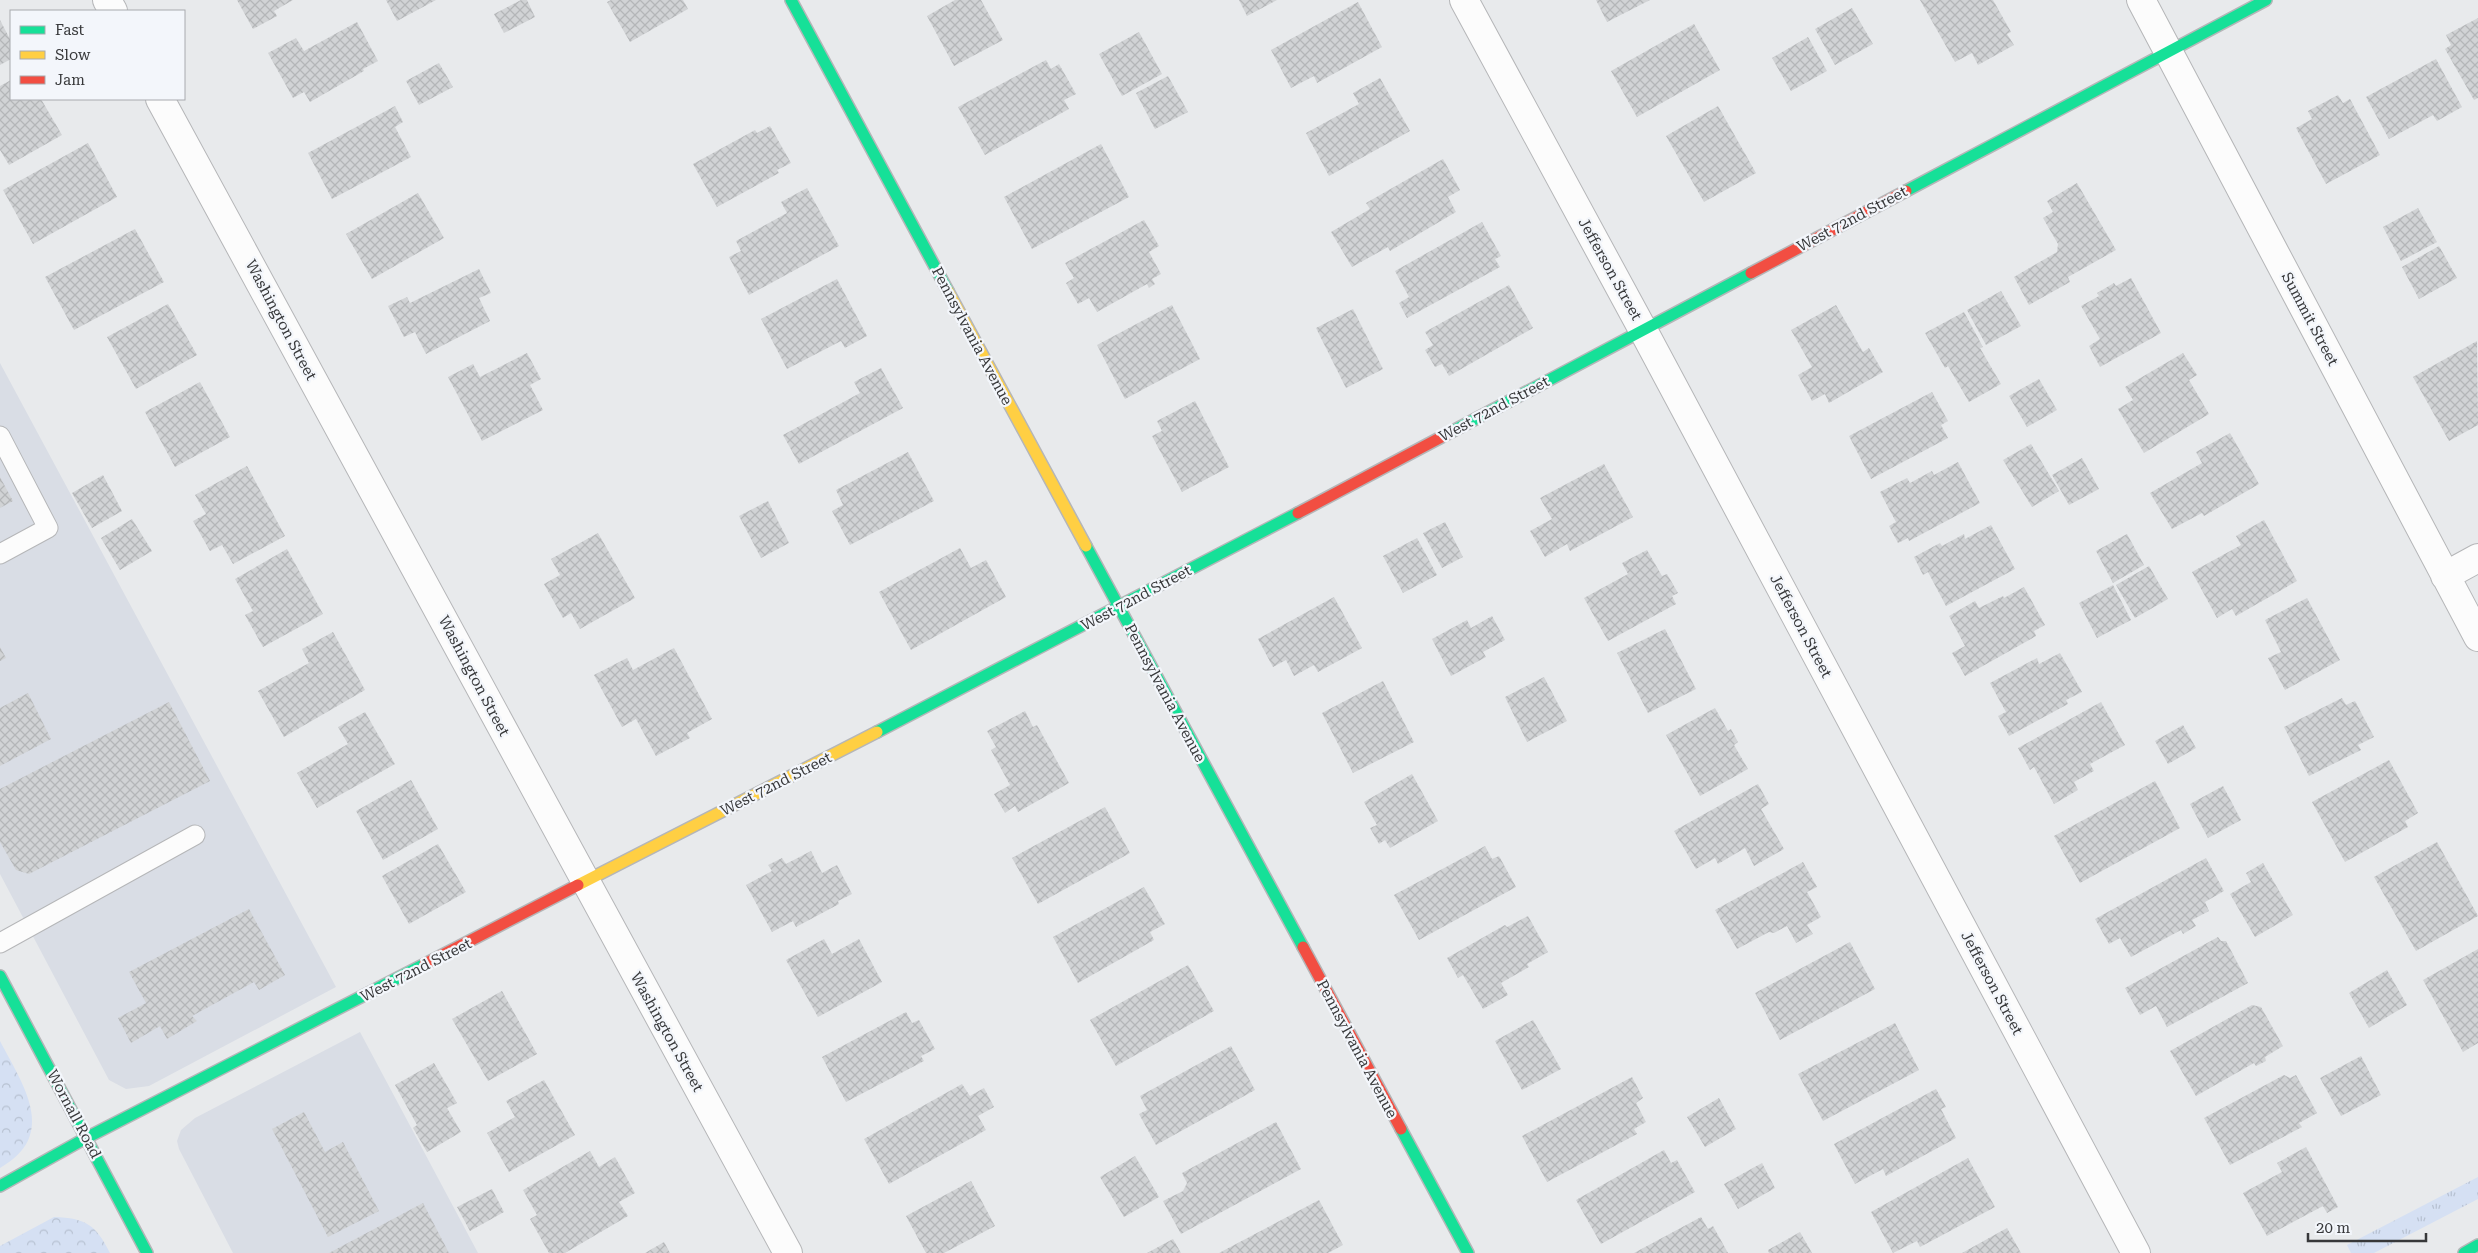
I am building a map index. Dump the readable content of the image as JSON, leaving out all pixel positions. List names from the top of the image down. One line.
{"streets":{"street":["West 72nd Street","Jefferson Street","Summit Street","Washington Street","Pennsylvania Avenue","Wornall Road"]},"crossings":[["West 72nd Street","Jefferson Street"],["West 72nd Street","Summit Street"],["West 72nd Street","Washington Street"],["West 72nd Street","Pennsylvania Avenue"],["West 72nd Street","Wornall Road"]],"legend":["Fast","Slow","Jam"],"scale_bar":"20 m"}
